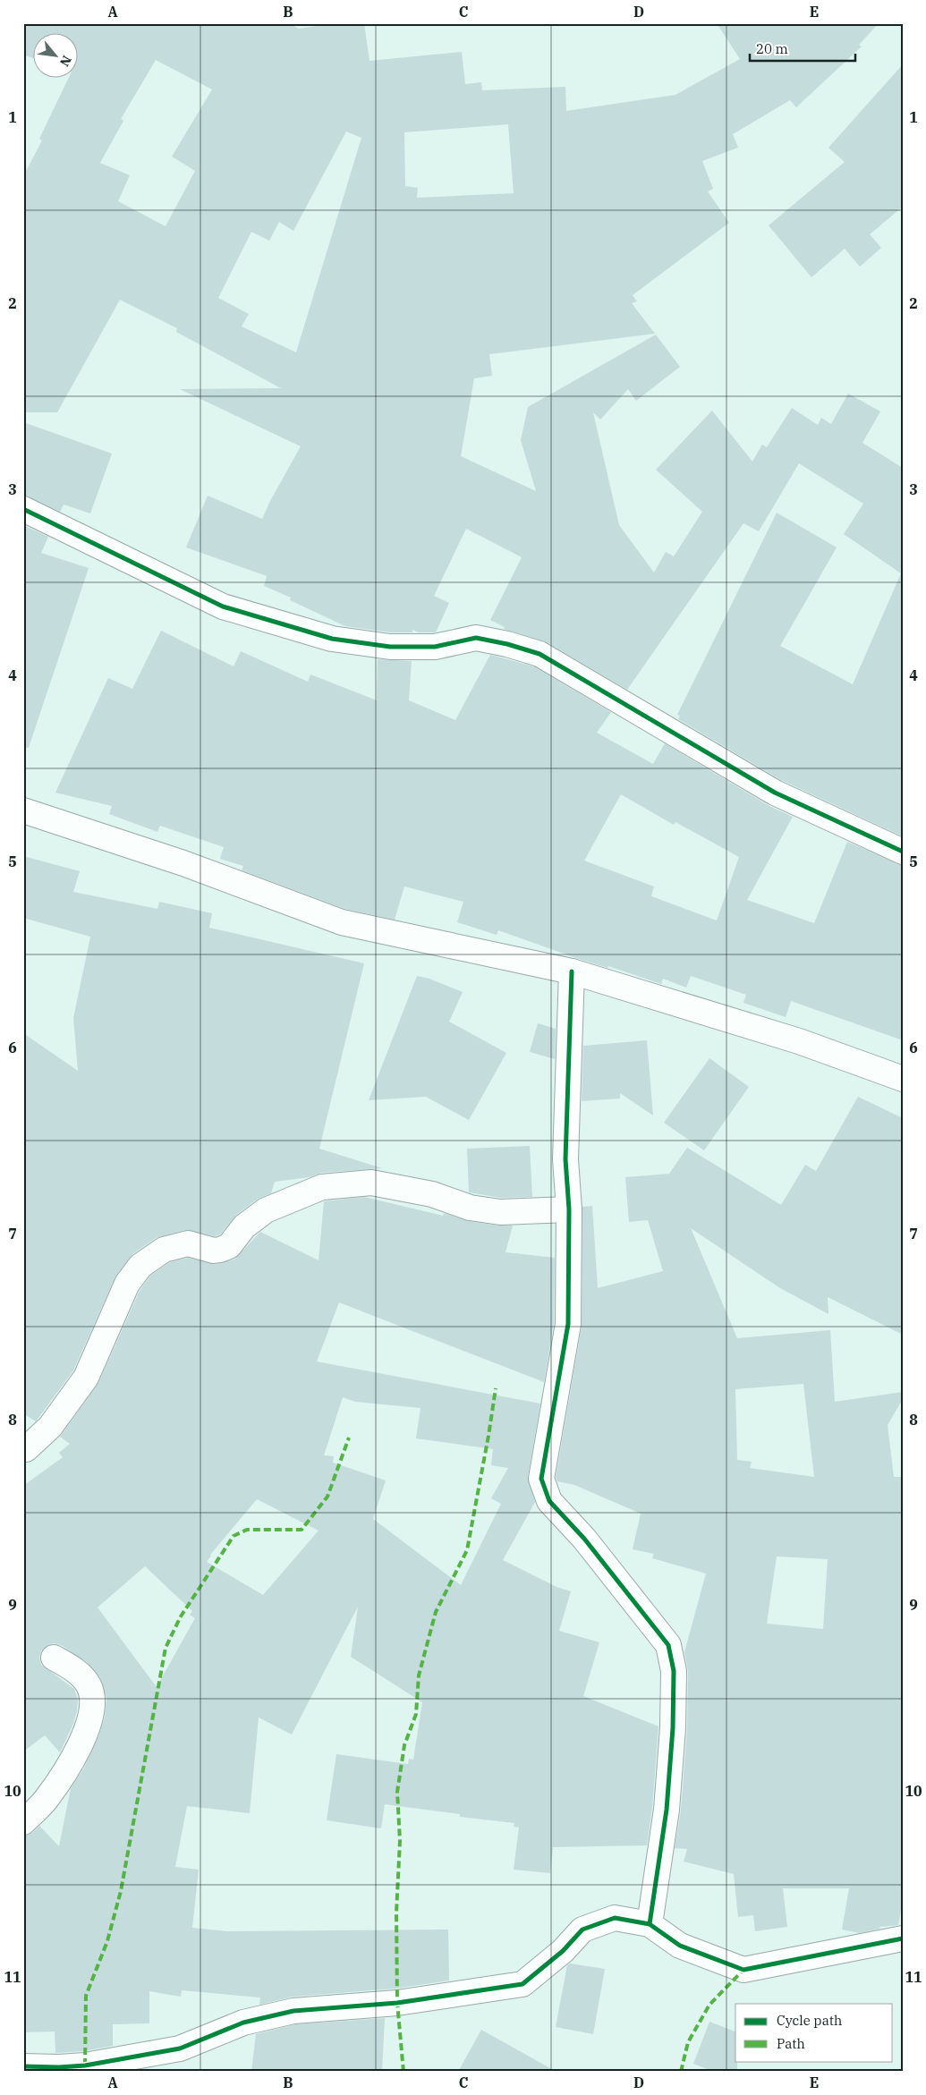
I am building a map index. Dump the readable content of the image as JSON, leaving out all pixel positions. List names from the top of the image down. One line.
{"legend":["Cycle path","Path"],"scale_bar":"20 m","north":"bottom right","grid":{"columns":["A","B","C","D","E"],"rows":["1","2","3","4","5","6","7","8","9","10","11"]}}
